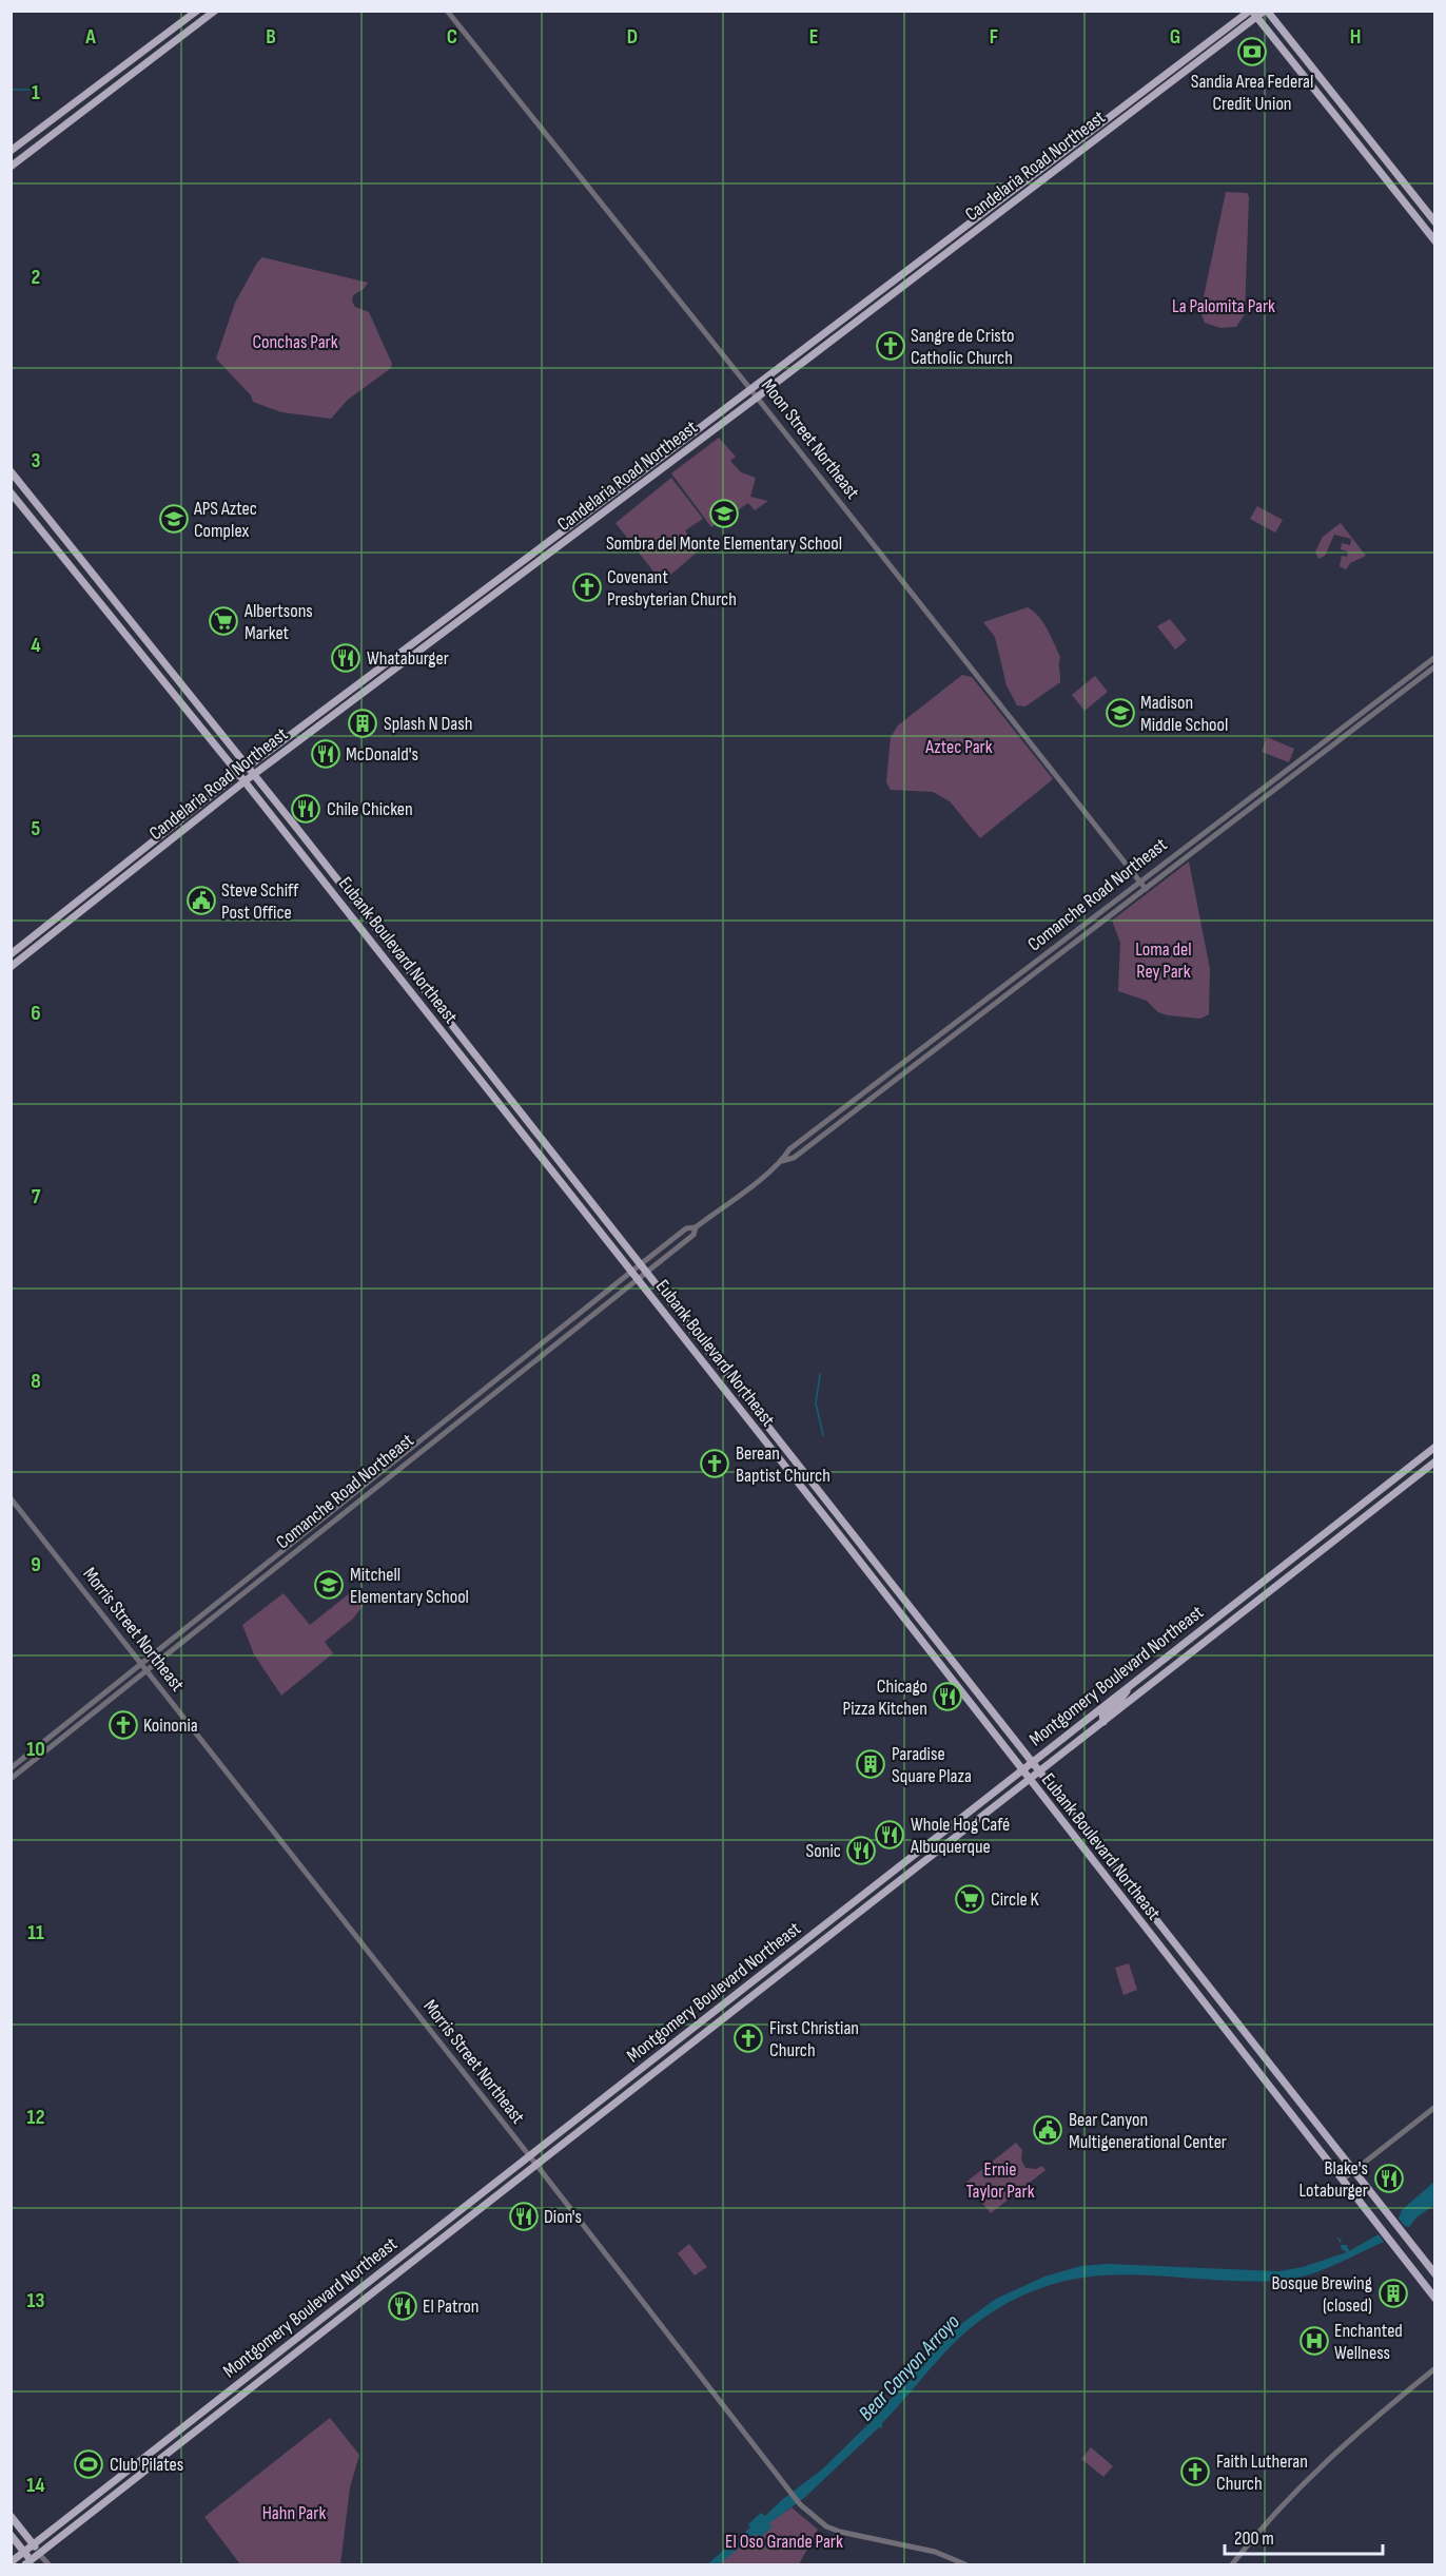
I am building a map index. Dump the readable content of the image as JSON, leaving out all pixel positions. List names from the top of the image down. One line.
{"streets":{"main road":["Candelaria Road Northeast","Eubank Boulevard Northeast","Montgomery Boulevard Northeast"],"street":["Moon Street Northeast","Comanche Road Northeast","Morris Street Northeast"]},"crossings":[["Candelaria Road Northeast","Moon Street Northeast"],["Candelaria Road Northeast","Eubank Boulevard Northeast"],["Moon Street Northeast","Comanche Road Northeast"],["Comanche Road Northeast","Eubank Boulevard Northeast"],["Comanche Road Northeast","Morris Street Northeast"],["Eubank Boulevard Northeast","Montgomery Boulevard Northeast"],["Morris Street Northeast","Montgomery Boulevard Northeast"]],"water":["Bear Canyon Arroyo"],"parks":["La Palomita Park","Conchas Park","Aztec Park","Loma del Rey Park","Ernie Taylor Park","Hahn Park","El Oso Grande Park"],"places":{"bank":["Sandia Area Federal Credit Union"],"church":["Sangre de Cristo Catholic Church","Covenant Presbyterian Church","Berean Baptist Church","Koinonia","First Christian Church","Faith Lutheran Church"],"school or university":["Sombra del Monte Elementary School","APS Aztec Complex","Madison Middle School","Mitchell Elementary School"],"supermarket":["Albertsons Market","Circle K"],"restaurant":["Whataburger","McDonald's","Chile Chicken","Chicago Pizza Kitchen","Whole Hog Café Albuquerque","Sonic","Blake's Lotaburger","Dion's","El Patron"],"building":["Splash N Dash","Paradise Square Plaza","Bosque Brewing (closed)"],"public building":["Steve Schiff Post Office","Bear Canyon Multigenerational Center"],"hospital":["Enchanted Wellness"],"sports":["Club Pilates"]},"scale_bar":"200 m","grid":{"columns":["A","B","C","D","E","F","G","H"],"rows":["1","2","3","4","5","6","7","8","9","10","11","12","13","14"]}}
